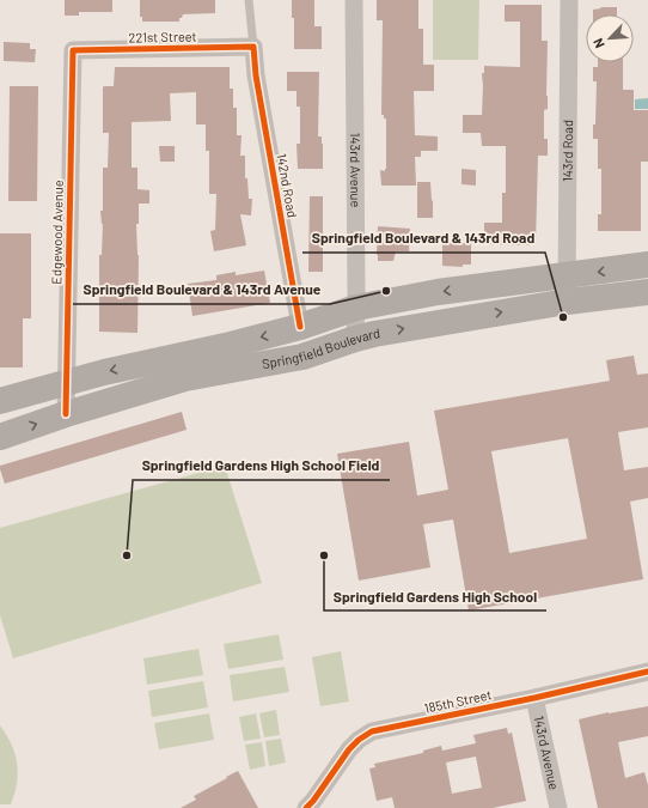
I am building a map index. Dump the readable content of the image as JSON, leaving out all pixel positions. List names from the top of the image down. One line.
{"streets":{"main road":["Springfield Boulevard"],"street":["221st Street","143rd Road","143rd Avenue","142nd Road","Edgewood Avenue","185th Street"]},"crossings":[["221st Street","142nd Road"],["221st Street","Edgewood Avenue"],["143rd Road","Springfield Boulevard"],["143rd Avenue","Springfield Boulevard"],["143rd Avenue","185th Street"],["142nd Road","Springfield Boulevard"],["Edgewood Avenue","Springfield Boulevard"]],"places":["Springfield Boulevard & 143rd Avenue","Springfield Boulevard & 143rd Road","Springfield Gardens High School Field","Springfield Gardens High School"],"north":"bottom left"}
